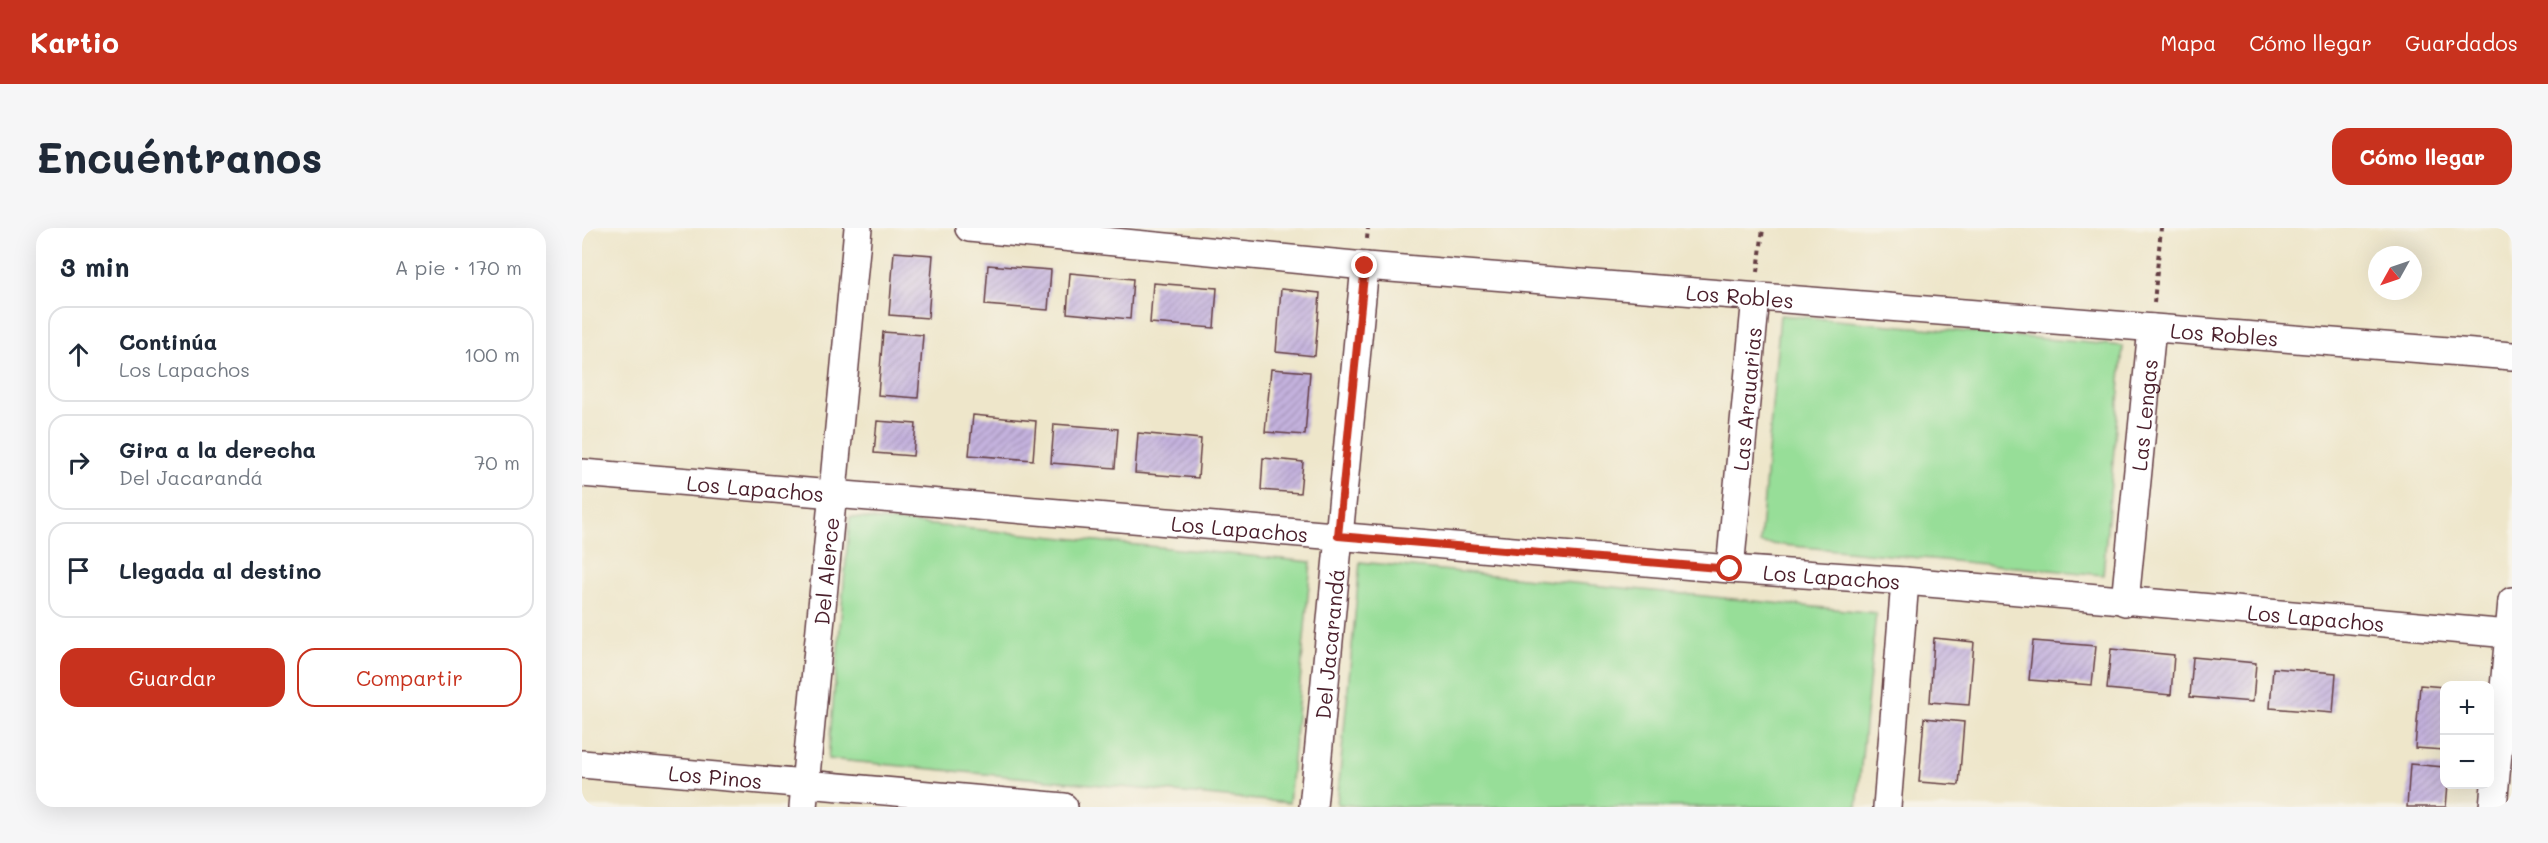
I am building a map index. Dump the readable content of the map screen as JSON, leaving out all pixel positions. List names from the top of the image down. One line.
{"streets":{"street":["Los Robles","Las Arauarias","Las Lengas","Los Lapachos","Del Alerce","Del Jacarandá","Los Pinos"]},"crossings":[["Los Robles","Las Arauarias"],["Los Robles","Las Lengas"],["Los Robles","Del Jacarandá"],["Las Arauarias","Los Lapachos"],["Las Lengas","Los Lapachos"],["Los Lapachos","Del Alerce"],["Los Lapachos","Del Jacarandá"],["Del Alerce","Los Pinos"]],"north":"bottom left","page":{"header":"Kartio","nav":["Mapa","Cómo llegar","Guardados"],"buttons":["Cómo llegar",["Guardar","Compartir"]],"title":"Encuéntranos","heading":["3 min","A pie · 170 m"],"list":[["Continúa","Los Lapachos","100 m"],["Gira a la derecha","Del Jacarandá","70 m"],"Llegada al destino"],"map_buttons":["+","−"]}}
